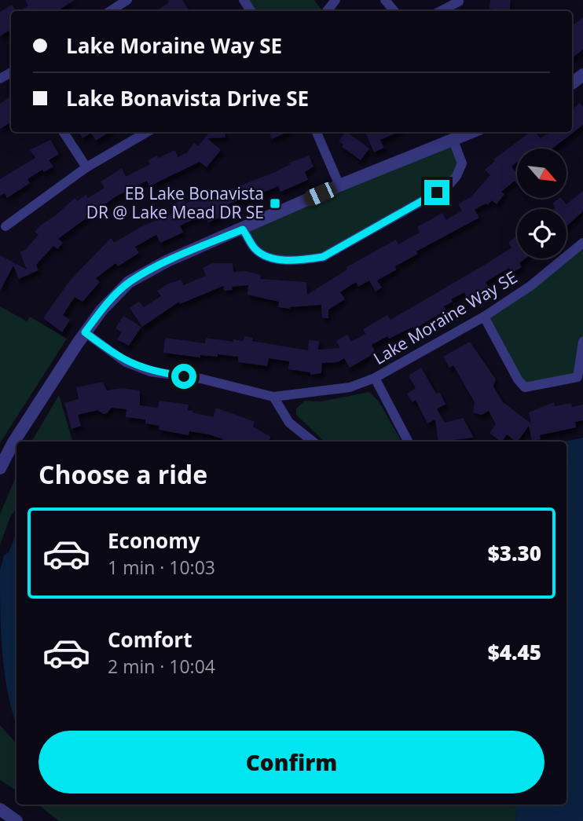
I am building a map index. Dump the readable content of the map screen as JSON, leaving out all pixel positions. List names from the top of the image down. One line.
{"streets":{"street":["Lake Moraine Way SE"]},"places":{"transit":["EB Lake Bonavista DR @ Lake Mead DR SE"]},"north":"bottom right","page":{"banner":["Lake Moraine Way SE","Lake Bonavista Drive SE"],"heading":"Choose a ride","list":[{"name":"Economy","note":"1 min · 10:03","value":"$3.30"},{"name":"Comfort","note":"2 min · 10:04","value":"$4.45"}],"buttons":"Confirm"}}
